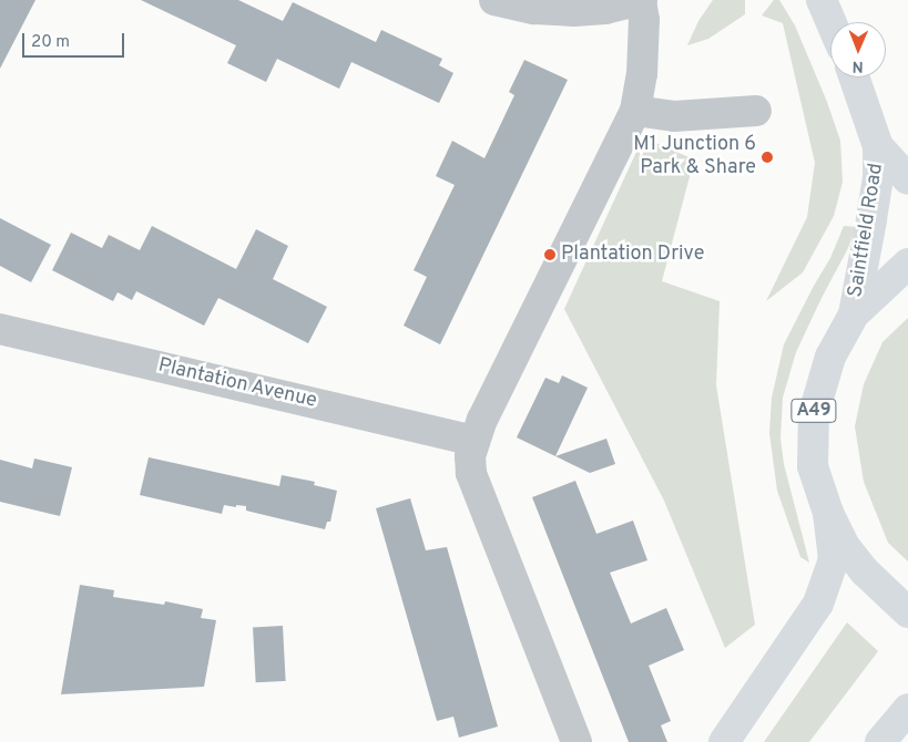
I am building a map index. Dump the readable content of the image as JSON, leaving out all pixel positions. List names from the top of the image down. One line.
{"streets":{"main road":["Saintfield Road","A49"],"street":["Plantation Avenue"]},"crossings":[["Saintfield Road","A49"]],"places":["M1 Junction 6 Park & Share","Plantation Drive"],"scale_bar":"20 m","north":"bottom"}
